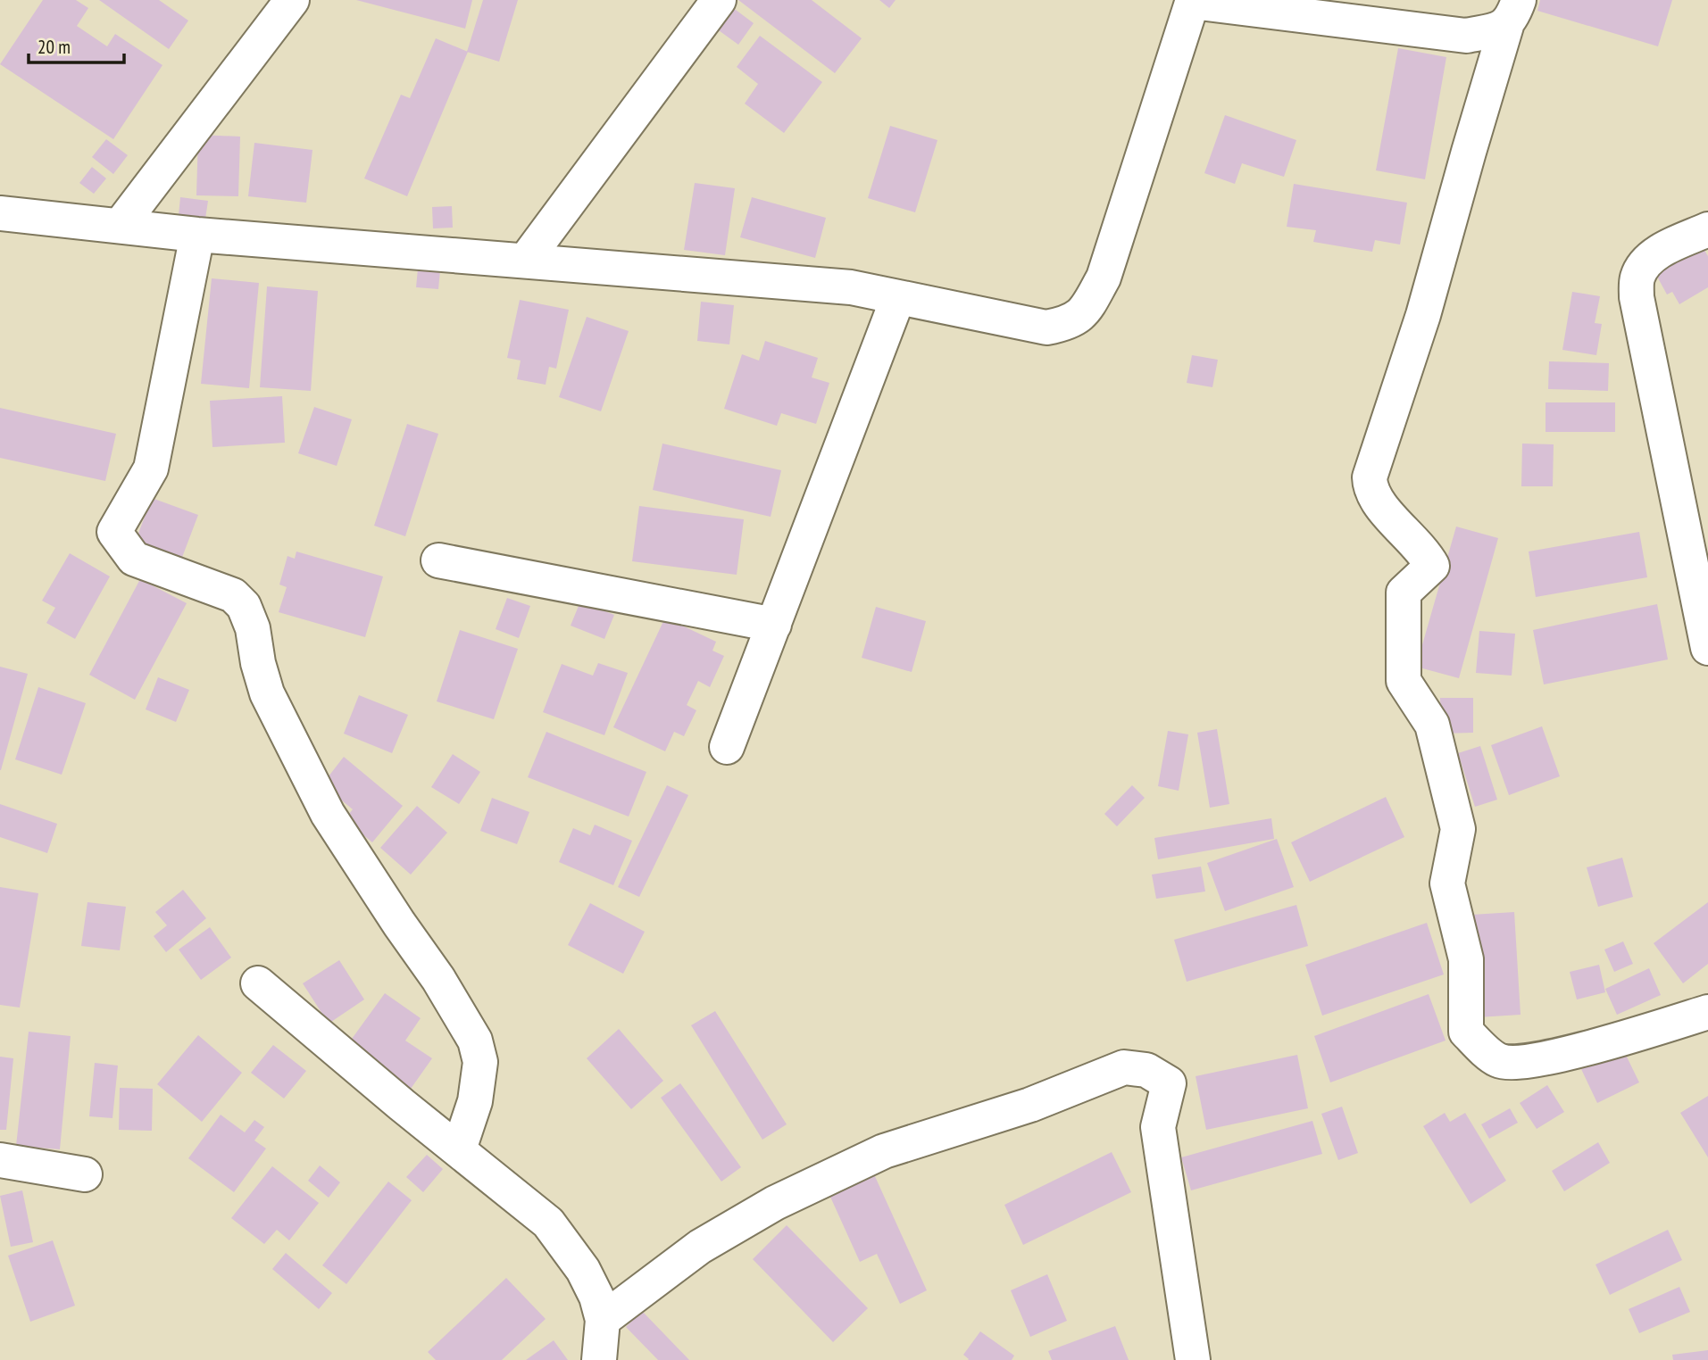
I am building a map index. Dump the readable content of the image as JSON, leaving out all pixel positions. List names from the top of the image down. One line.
{"scale_bar":"20 m"}
